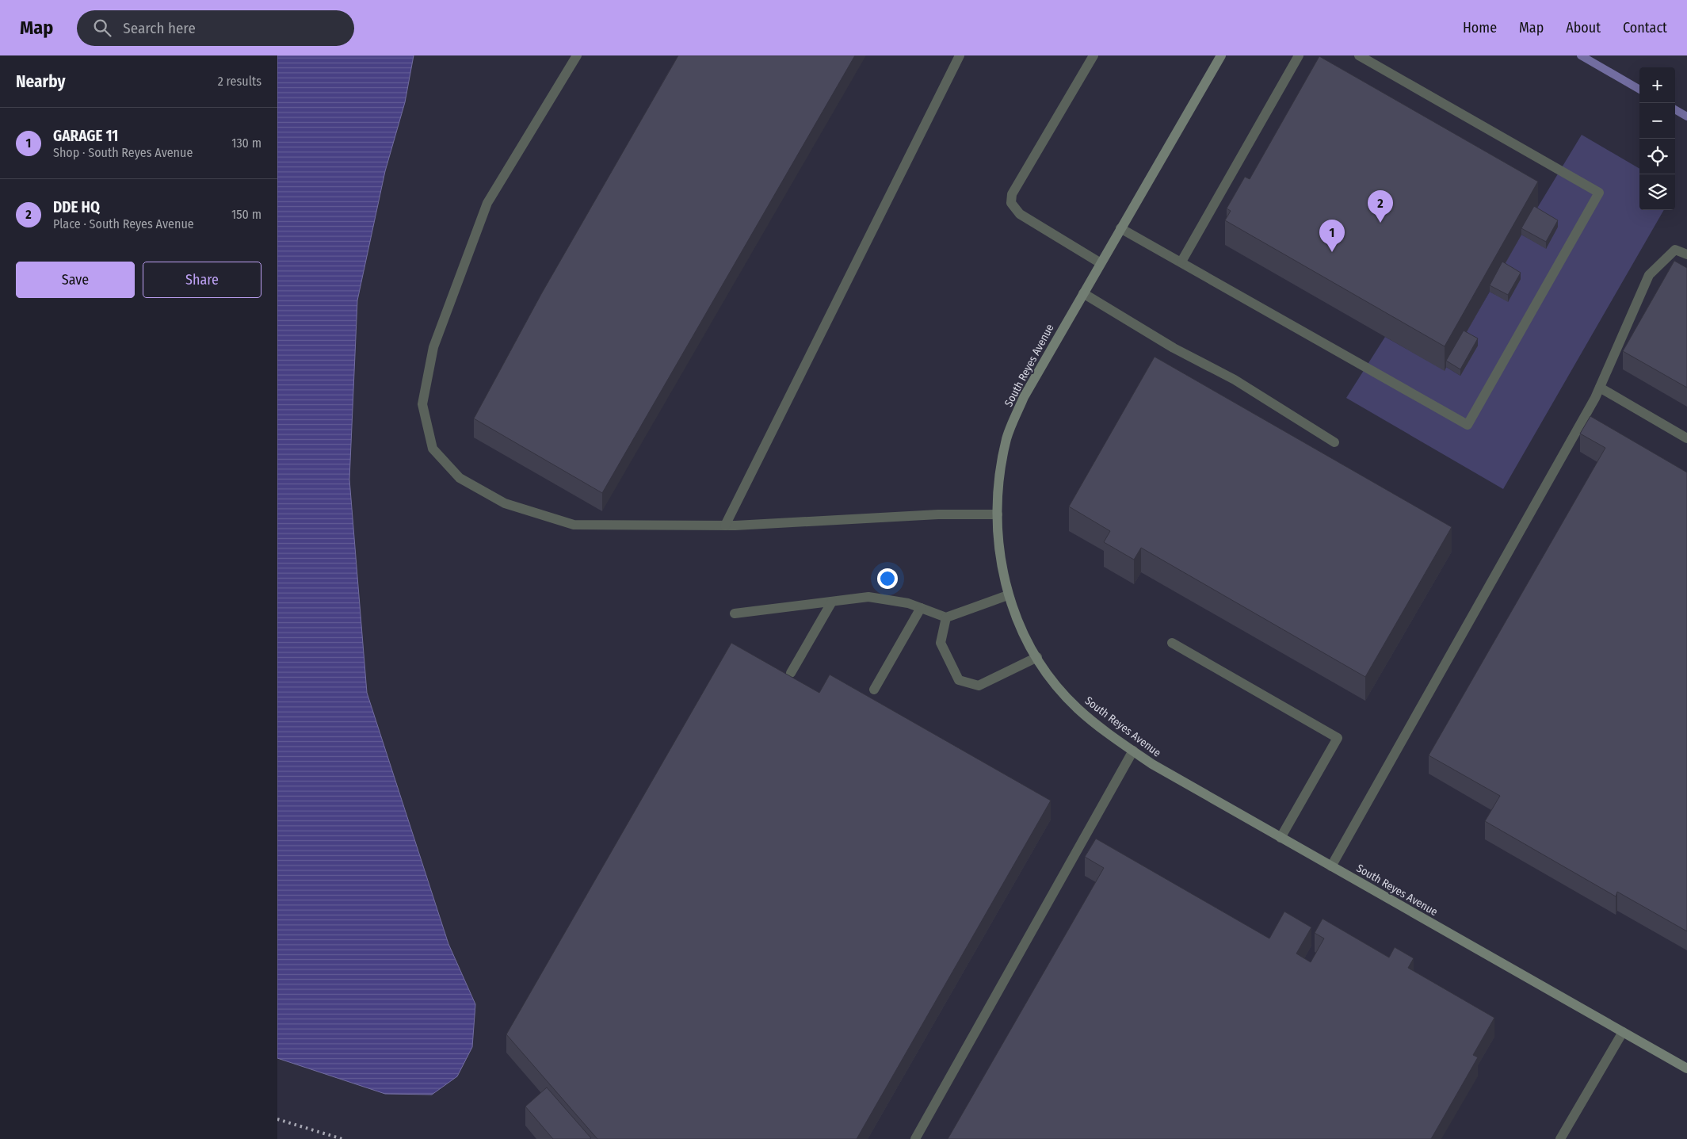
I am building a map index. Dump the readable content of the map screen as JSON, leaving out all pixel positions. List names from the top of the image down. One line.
{"streets":{"street":["South Reyes Avenue"]},"page":{"header":"Map","search":"Search here","nav":["Home","Map","About","Contact"],"heading":["Nearby","2 results"],"map_buttons":["+","−"],"list":[{"mark":"1","name":"GARAGE 11","note":"Shop · South Reyes Avenue","value":"130 m"},{"mark":"2","name":"DDE HQ","note":"Place · South Reyes Avenue","value":"150 m"}],"pins":["2","1"],"buttons":["Save","Share"]}}
